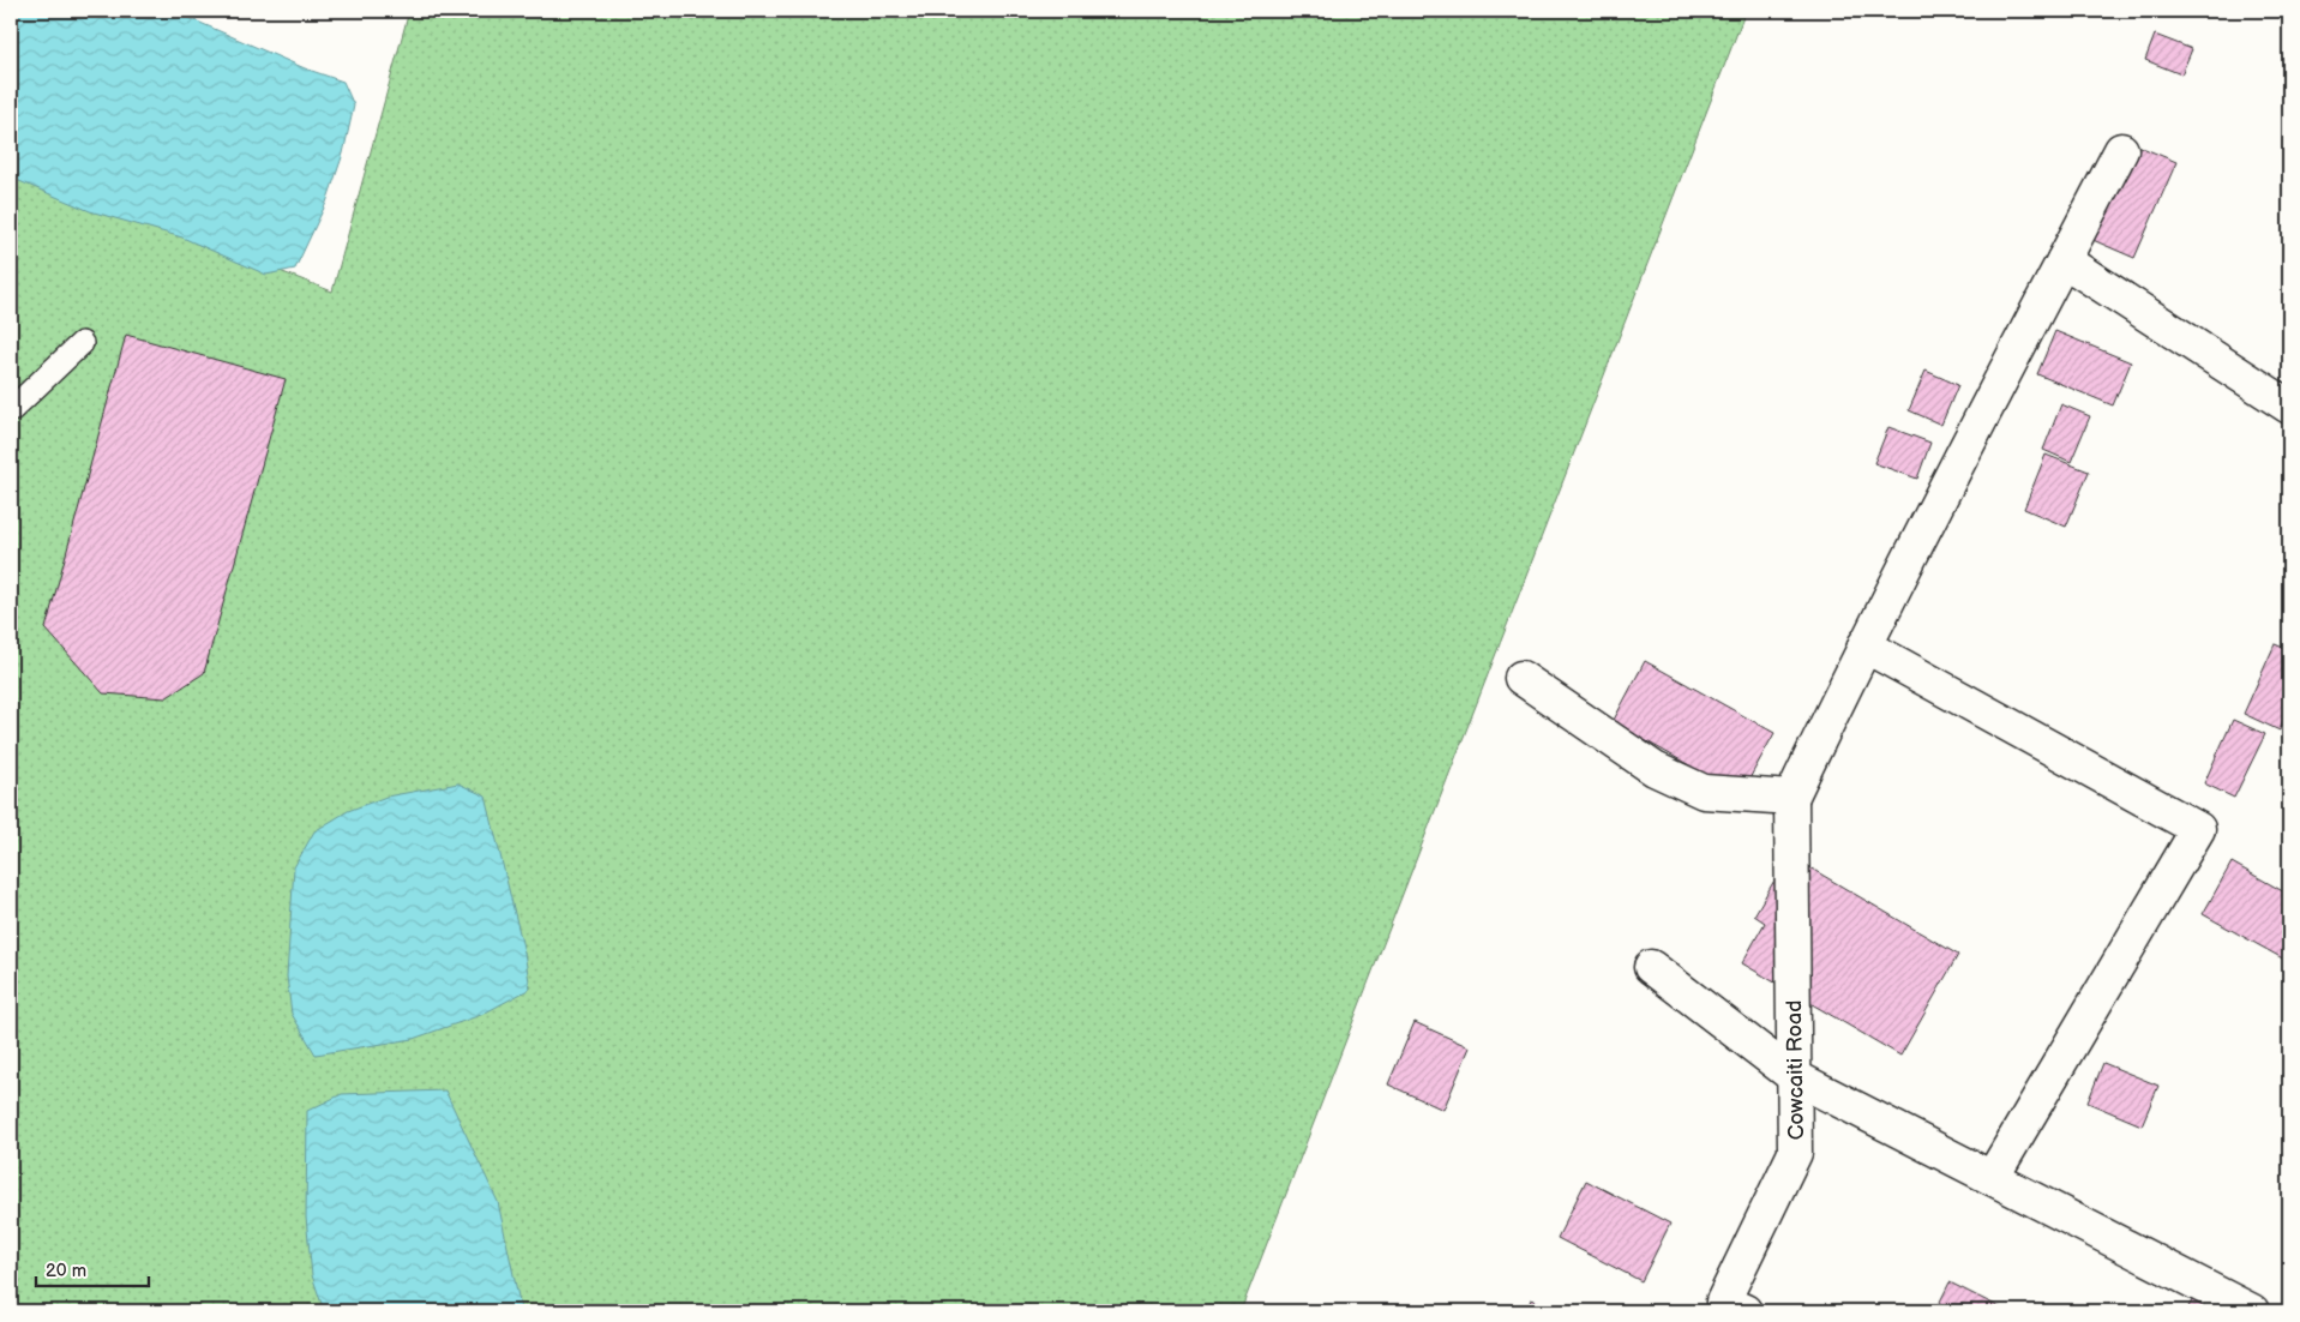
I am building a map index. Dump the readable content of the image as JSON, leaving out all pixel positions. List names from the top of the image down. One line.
{"streets":{"street":["Cowcaiti Road"]},"scale_bar":"20 m"}
